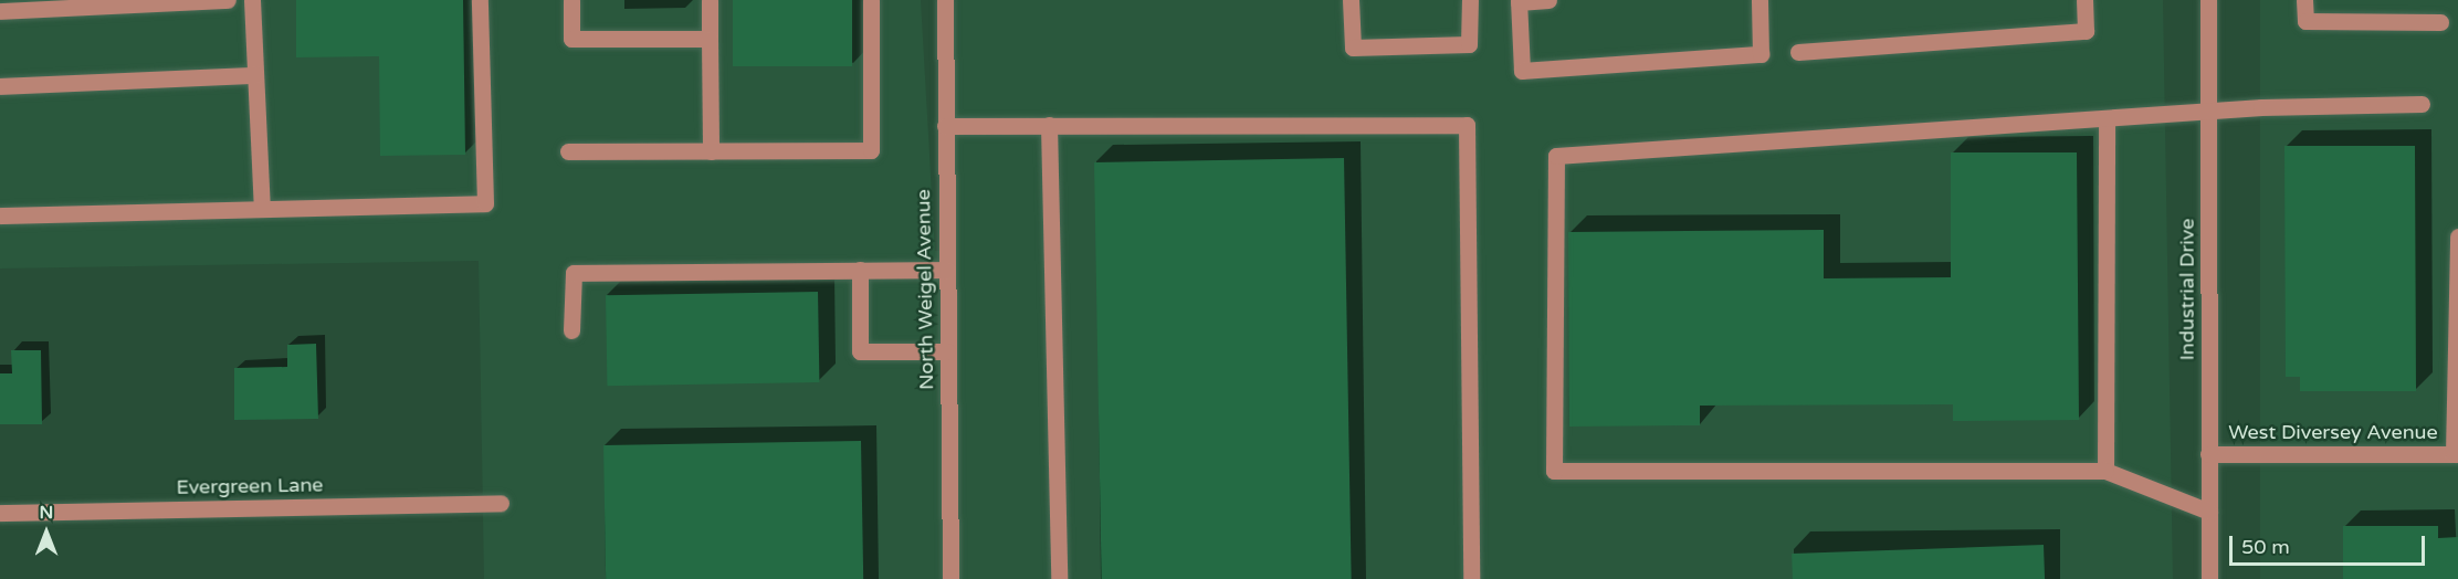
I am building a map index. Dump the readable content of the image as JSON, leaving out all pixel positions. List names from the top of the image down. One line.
{"streets":{"street":["North Weigel Avenue","Industrial Drive","West Diversey Avenue","Evergreen Lane"]},"crossings":[["Industrial Drive","West Diversey Avenue"]],"scale_bar":"50 m","north":"top"}
